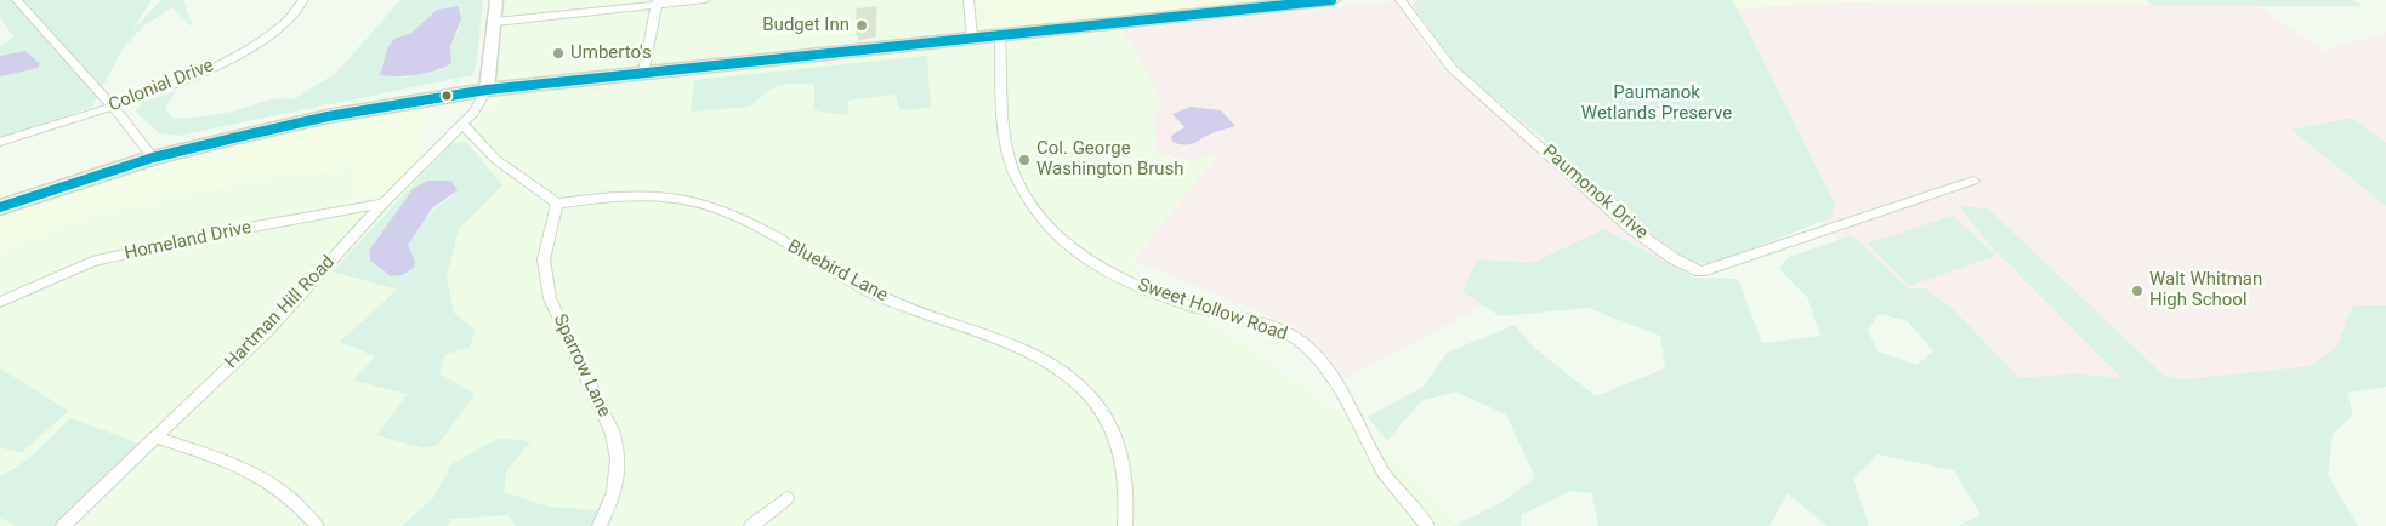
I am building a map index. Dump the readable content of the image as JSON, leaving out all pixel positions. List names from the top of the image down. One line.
{"streets":{"street":["Colonial Drive","Paumonok Drive","Homeland Drive","Bluebird Lane","Sweet Hollow Road","Hartman Hill Road","Sparrow Lane"]},"crossings":[["Homeland Drive","Hartman Hill Road"],["Bluebird Lane","Sparrow Lane"]],"parks":["Paumanok Wetlands Preserve"],"places":["Budget Inn","Umberto's","Col. George Washington Brush","Walt Whitman High School"]}
